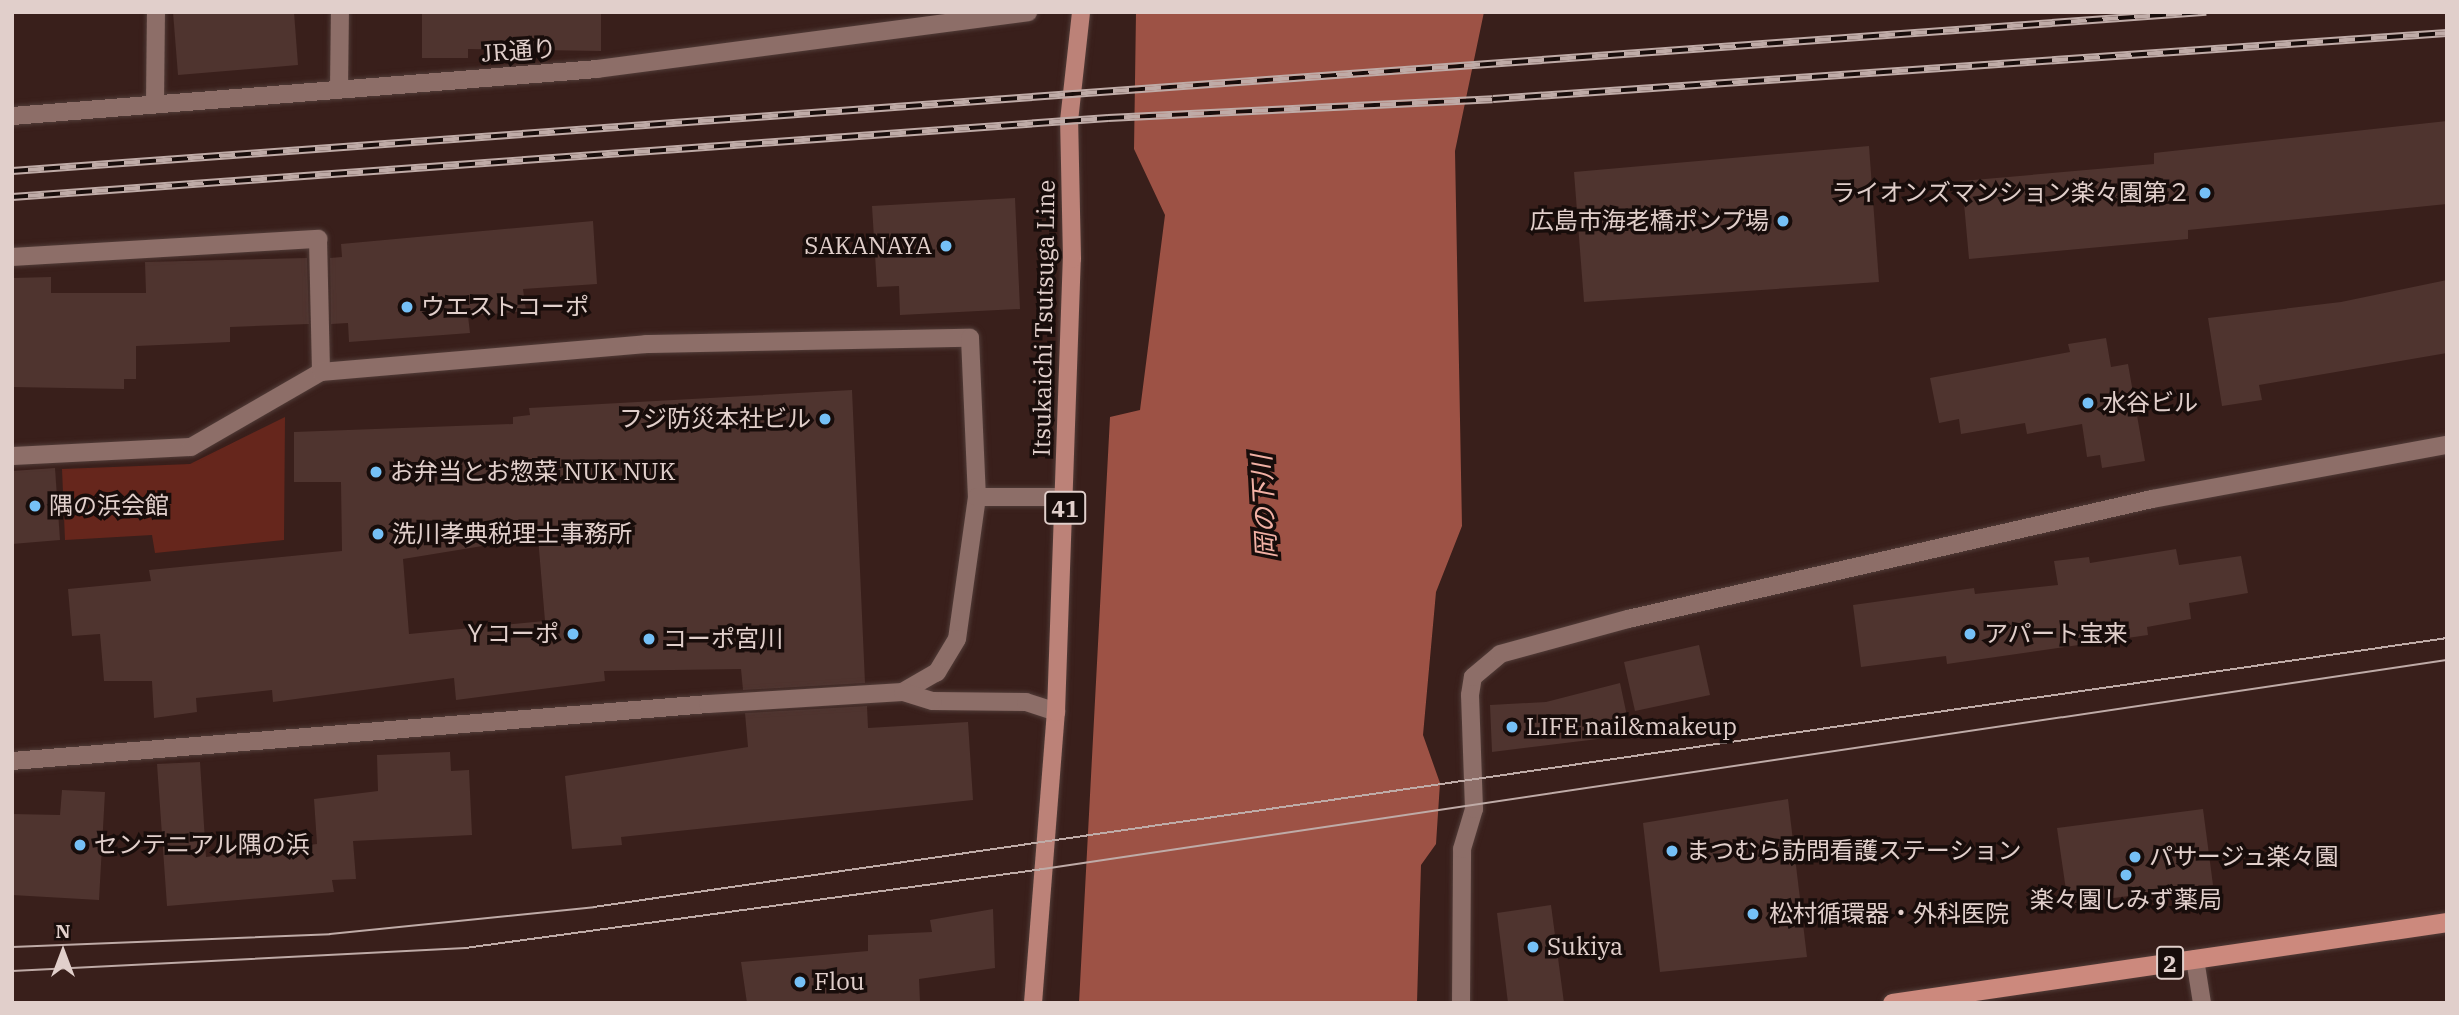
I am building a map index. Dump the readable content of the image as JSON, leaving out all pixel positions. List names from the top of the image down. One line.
{"streets":{"highway":["2"],"main road":["Itsukaichi Tsutsuga Line","41"],"street":["JR通り"]},"water":["岡の下川"],"places":["ライオンズマンション楽々園第２","広島市海老橋ポンプ場","SAKANAYA","ウエストコーポ","水谷ビル","フジ防災本社ビル","お弁当とお惣菜 NUK NUK","隅の浜会館","洗川孝典税理士事務所","Ｙコーポ","アパート宝来","コーポ宮川","LIFE nail&makeup","センテニアル隅の浜","まつむら訪問看護ステーション","パサージュ楽々園","楽々園しみず薬局","松村循環器・外科医院","Sukiya","Flou"],"north":"top"}
